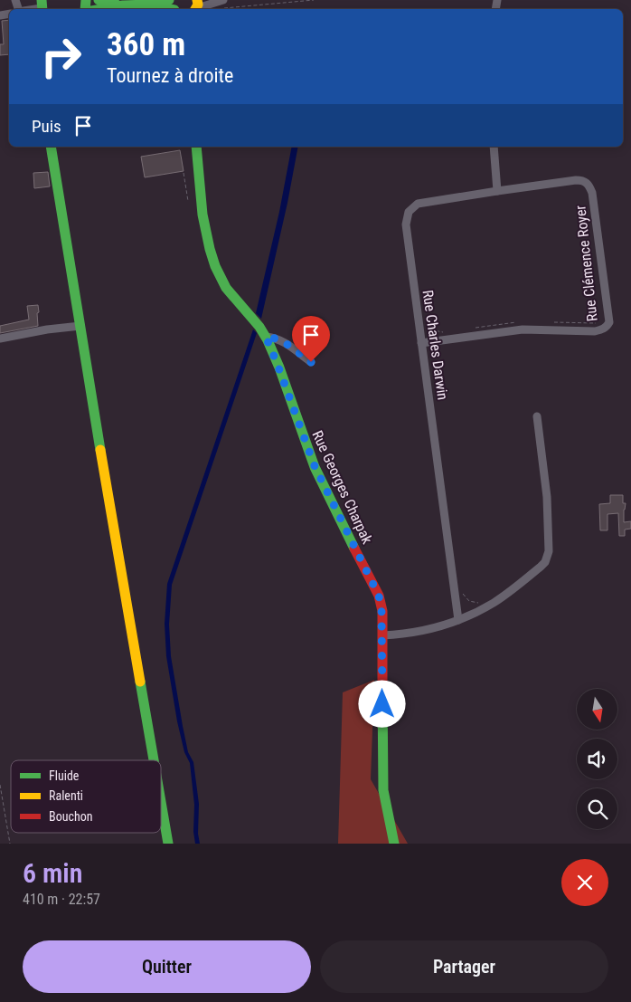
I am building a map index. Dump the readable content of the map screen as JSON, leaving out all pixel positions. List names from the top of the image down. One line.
{"streets":{"street":["Rue Clémence Royer","Rue Charles Darwin","Rue Georges Charpak"]},"crossings":[["Rue Clémence Royer","Rue Charles Darwin"]],"legend":["Fluide","Ralenti","Bouchon"],"north":"bottom","page":{"turn":["360 m","Tournez à droite"],"then":"Puis","heading":["6 min","410 m · 22:57"],"buttons":["Quitter","Partager"]}}
